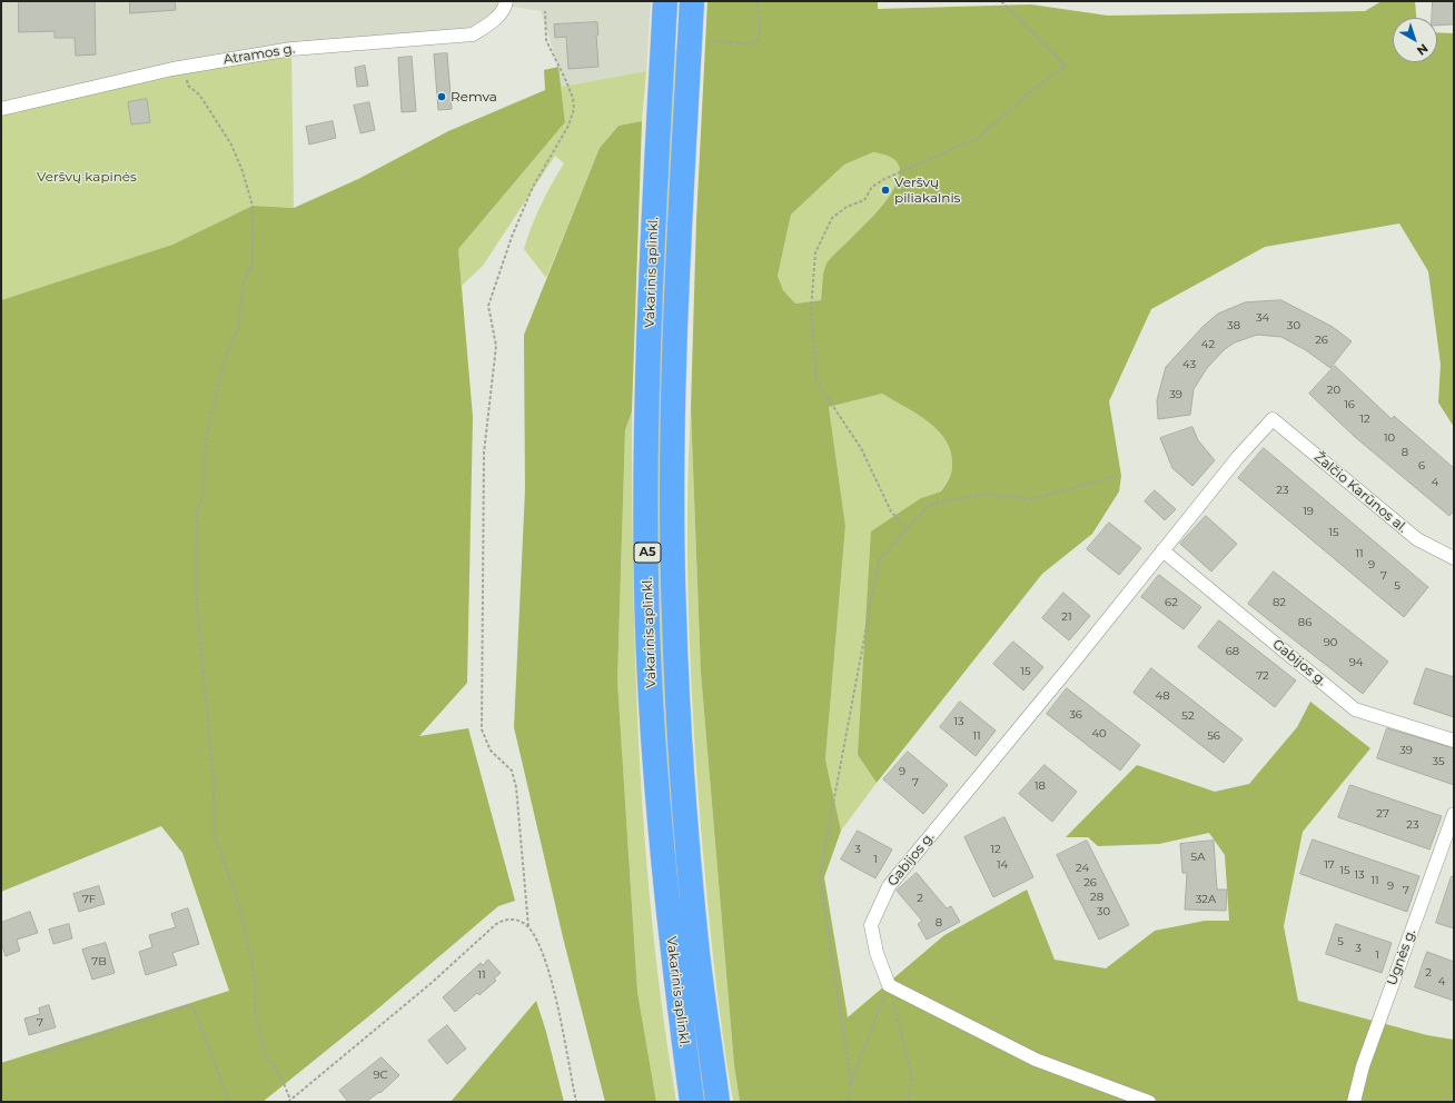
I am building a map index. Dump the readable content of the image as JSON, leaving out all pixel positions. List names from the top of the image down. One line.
{"streets":{"highway":["Vakarinis aplinkl.","A5"],"street":["Atramos g.","Žalčio Karūnos al.","Gabijos g.","Ugnės g."]},"crossings":[["Žalčio Karūnos al.","Gabijos g."]],"parks":["Veršvų kapinės"],"places":["Remva","Veršvų piliakalnis"],"house_numbers":["34","38","30","26","42","43","20","39","16","12","10","8","6","4","23","19","15","11","9","7","5","62","82","21","86","90","68","94","15","72","48","36","52","13","40","11","56","39","35","9","7","18","27","23","3","12","5A","1","14","17","24","15","13","11","26","9","7","28","2","7F","32A","30","8","5","3","1","7B","2","11","4","7","9C"],"north":"bottom right"}
